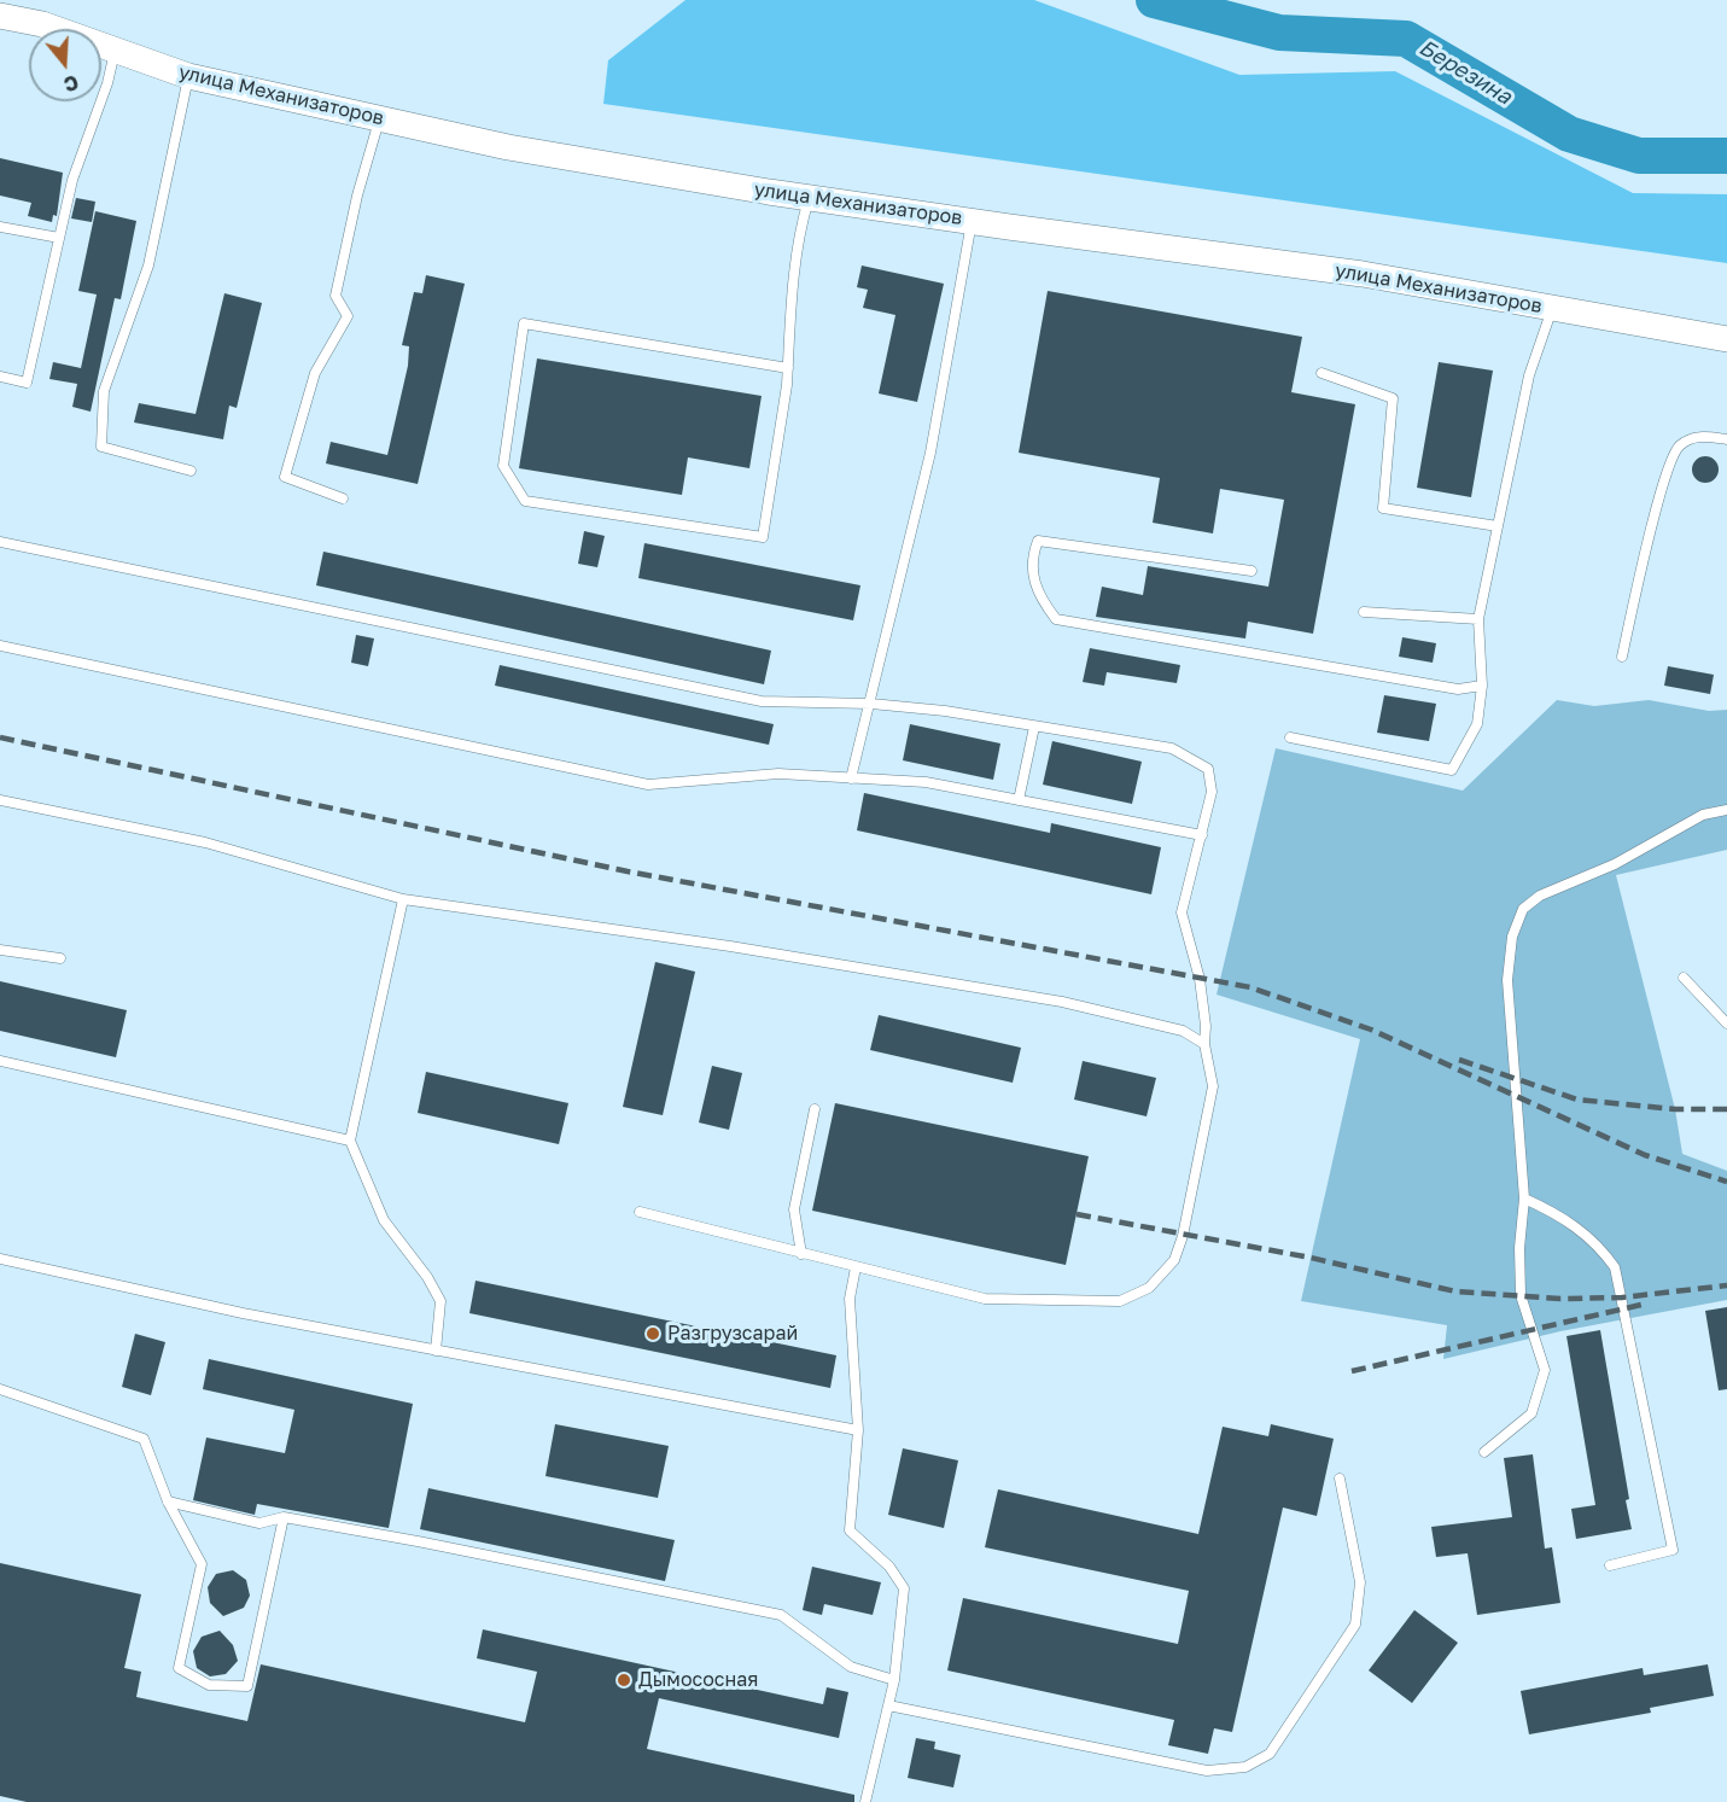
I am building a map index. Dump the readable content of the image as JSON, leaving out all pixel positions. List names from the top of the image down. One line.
{"streets":{"street":["улица Механизаторов"]},"water":["Березина"],"places":["Разгрузсарай","Дымососная"],"north":"bottom"}
